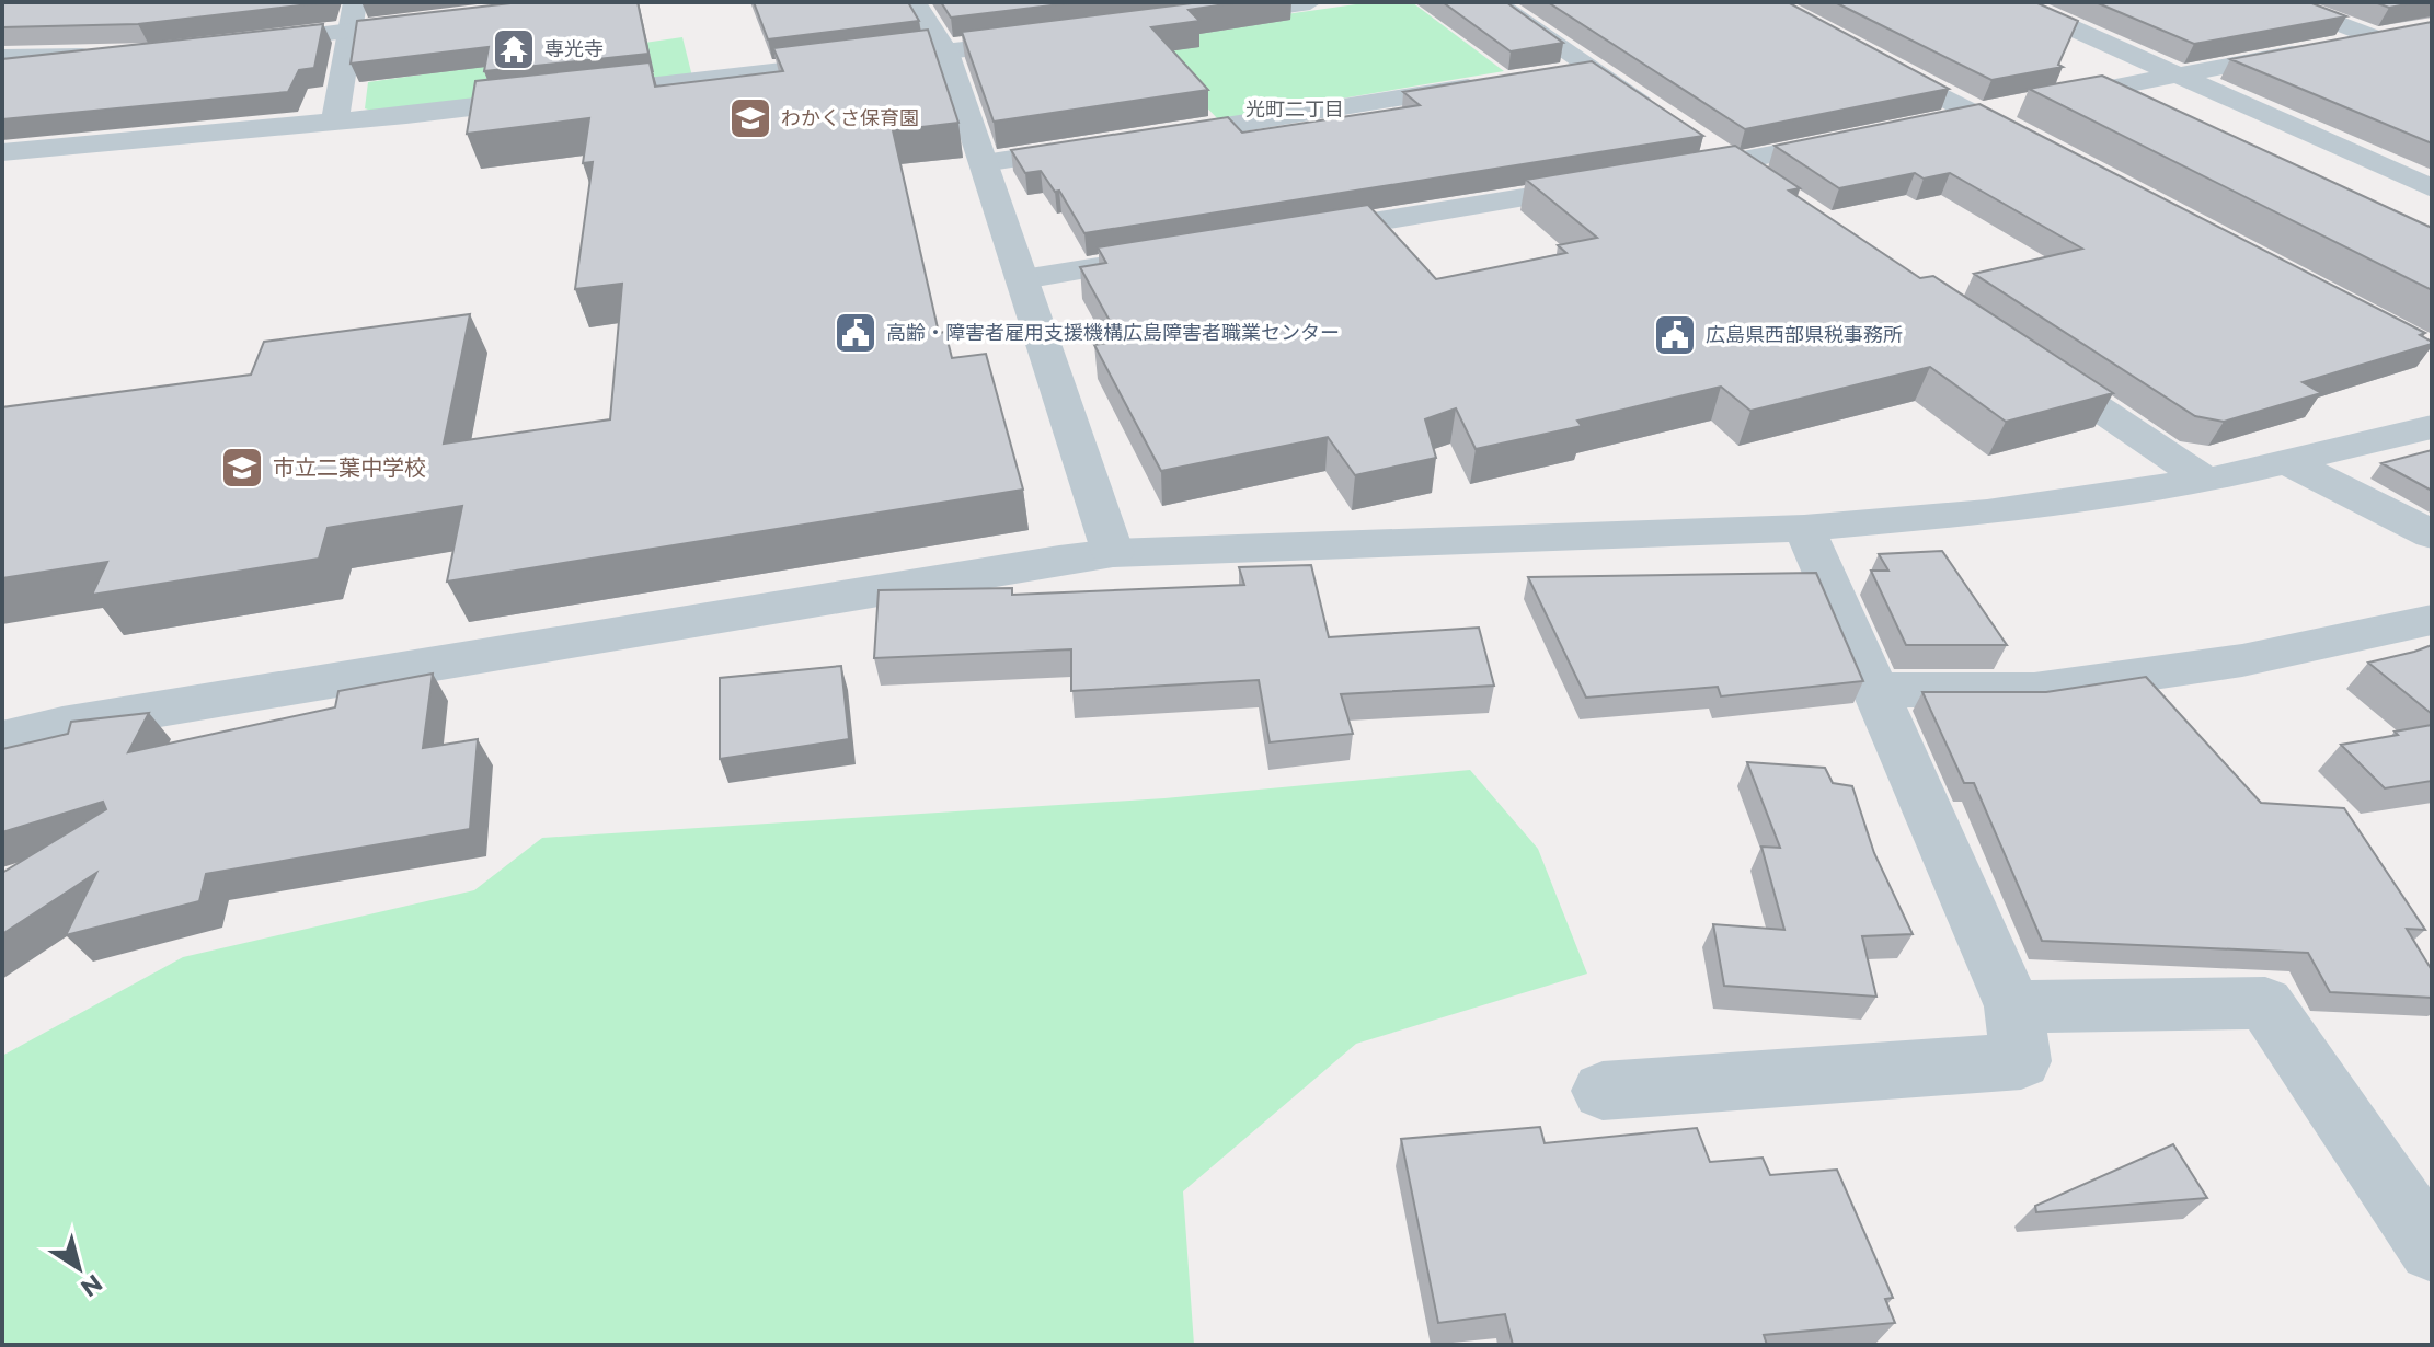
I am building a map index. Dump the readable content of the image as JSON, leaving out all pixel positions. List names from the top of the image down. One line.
{"districts":["光町二丁目"],"places":{"temple":["専光寺"],"school or university":["わかくさ保育園","市立二葉中学校"],"public building":["高齢・障害者雇用支援機構広島障害者職業センター","広島県西部県税事務所"]},"north":"bottom right"}
